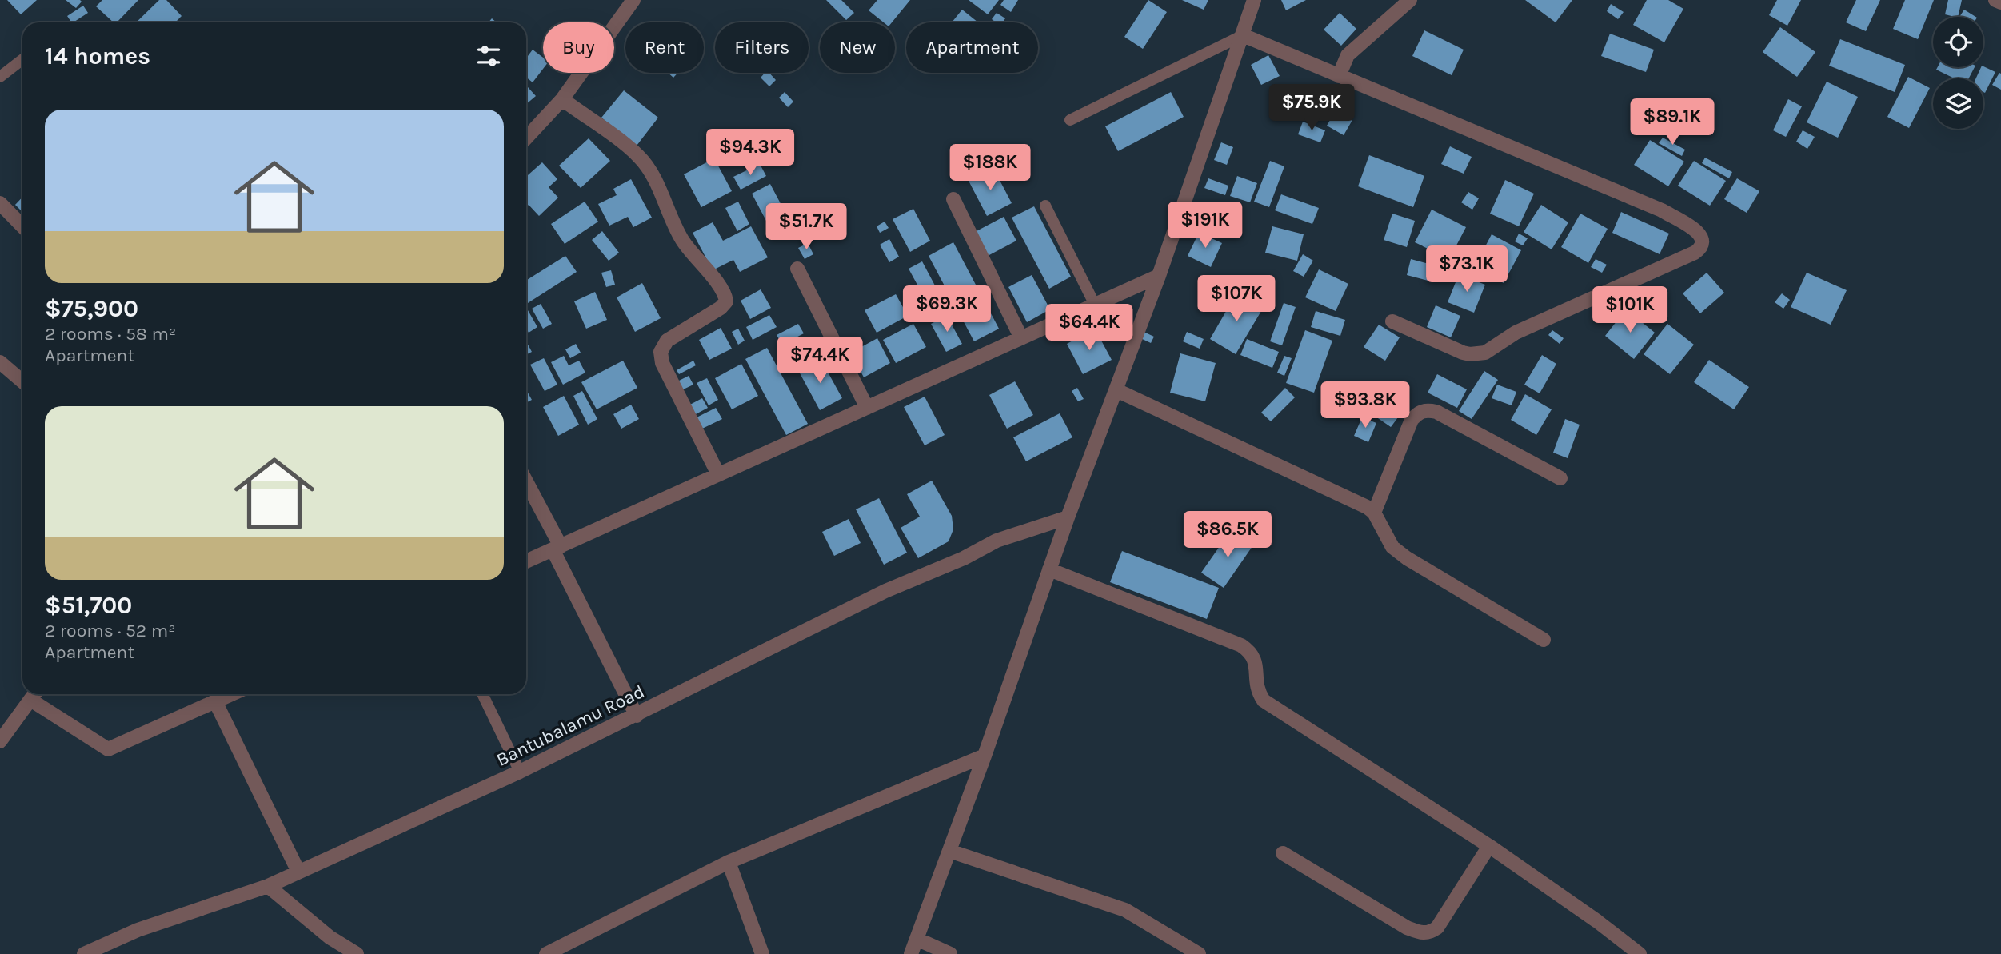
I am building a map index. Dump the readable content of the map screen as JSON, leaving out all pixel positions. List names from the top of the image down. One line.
{"streets":{"street":["Bantubalamu Road"]},"page":{"chip":["Buy","Rent","Filters","New","Apartment"],"heading":"14 homes","price":["$75.9K","$89.1K","$94.3K","$188K","$191K","$51.7K","$73.1K","$107K","$69.3K","$101K","$64.4K","$74.4K","$93.8K","$86.5K"],"list":[{"name":"$75,900","note":"2 rooms · 58 m² · Apartment"},{"name":"$51,700","note":"2 rooms · 52 m² · Apartment"}]}}
